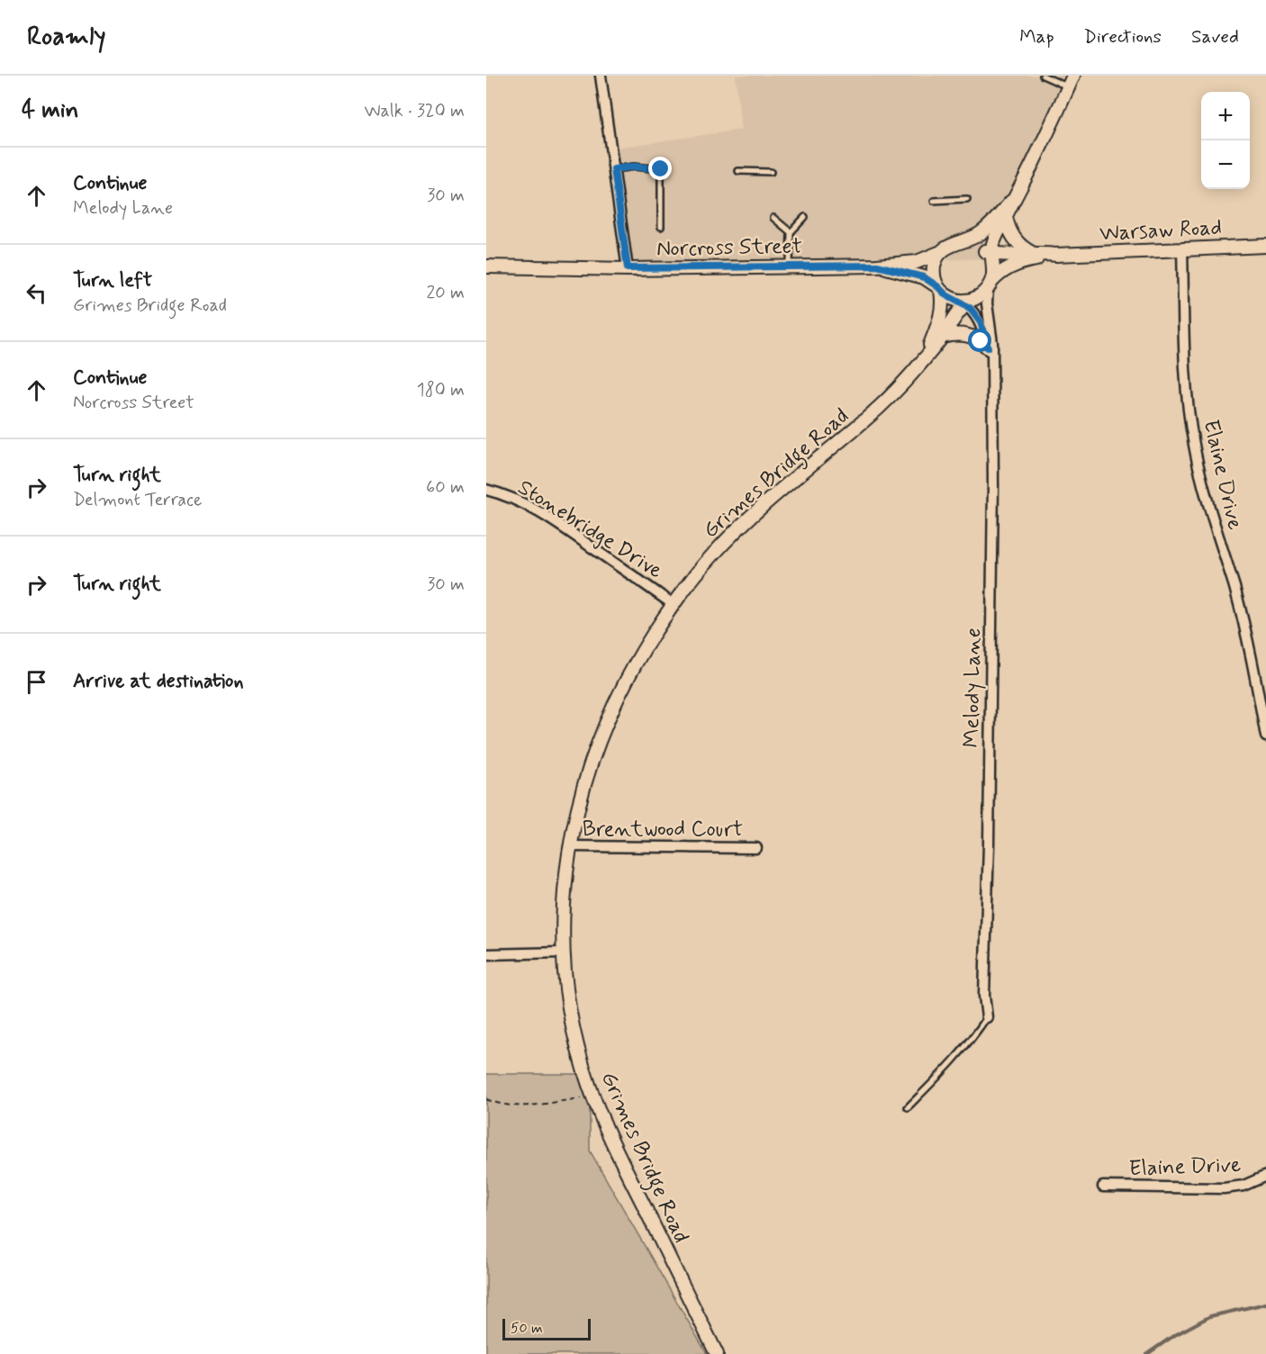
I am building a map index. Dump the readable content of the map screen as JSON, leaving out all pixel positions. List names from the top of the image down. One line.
{"streets":{"street":["Warsaw Road","Norcross Street","Grimes Bridge Road","Elaine Drive","Stonebridge Drive","Melody Lane","Brentwood Court"]},"crossings":[["Warsaw Road","Norcross Street"],["Warsaw Road","Grimes Bridge Road"],["Warsaw Road","Elaine Drive"],["Warsaw Road","Melody Lane"],["Norcross Street","Grimes Bridge Road"],["Norcross Street","Melody Lane"],["Grimes Bridge Road","Stonebridge Drive"],["Grimes Bridge Road","Melody Lane"],["Grimes Bridge Road","Brentwood Court"]],"scale_bar":"50 m","page":{"header":"Roamly","nav":["Map","Directions","Saved"],"heading":["4 min","Walk · 320 m"],"map_buttons":["+","−"],"list":[["Continue","Melody Lane","30 m"],["Turn left","Grimes Bridge Road","20 m"],["Continue","Norcross Street","180 m"],["Turn right","Delmont Terrace","60 m"],["Turn right","30 m"],"Arrive at destination"],"scale":"50 m"}}
